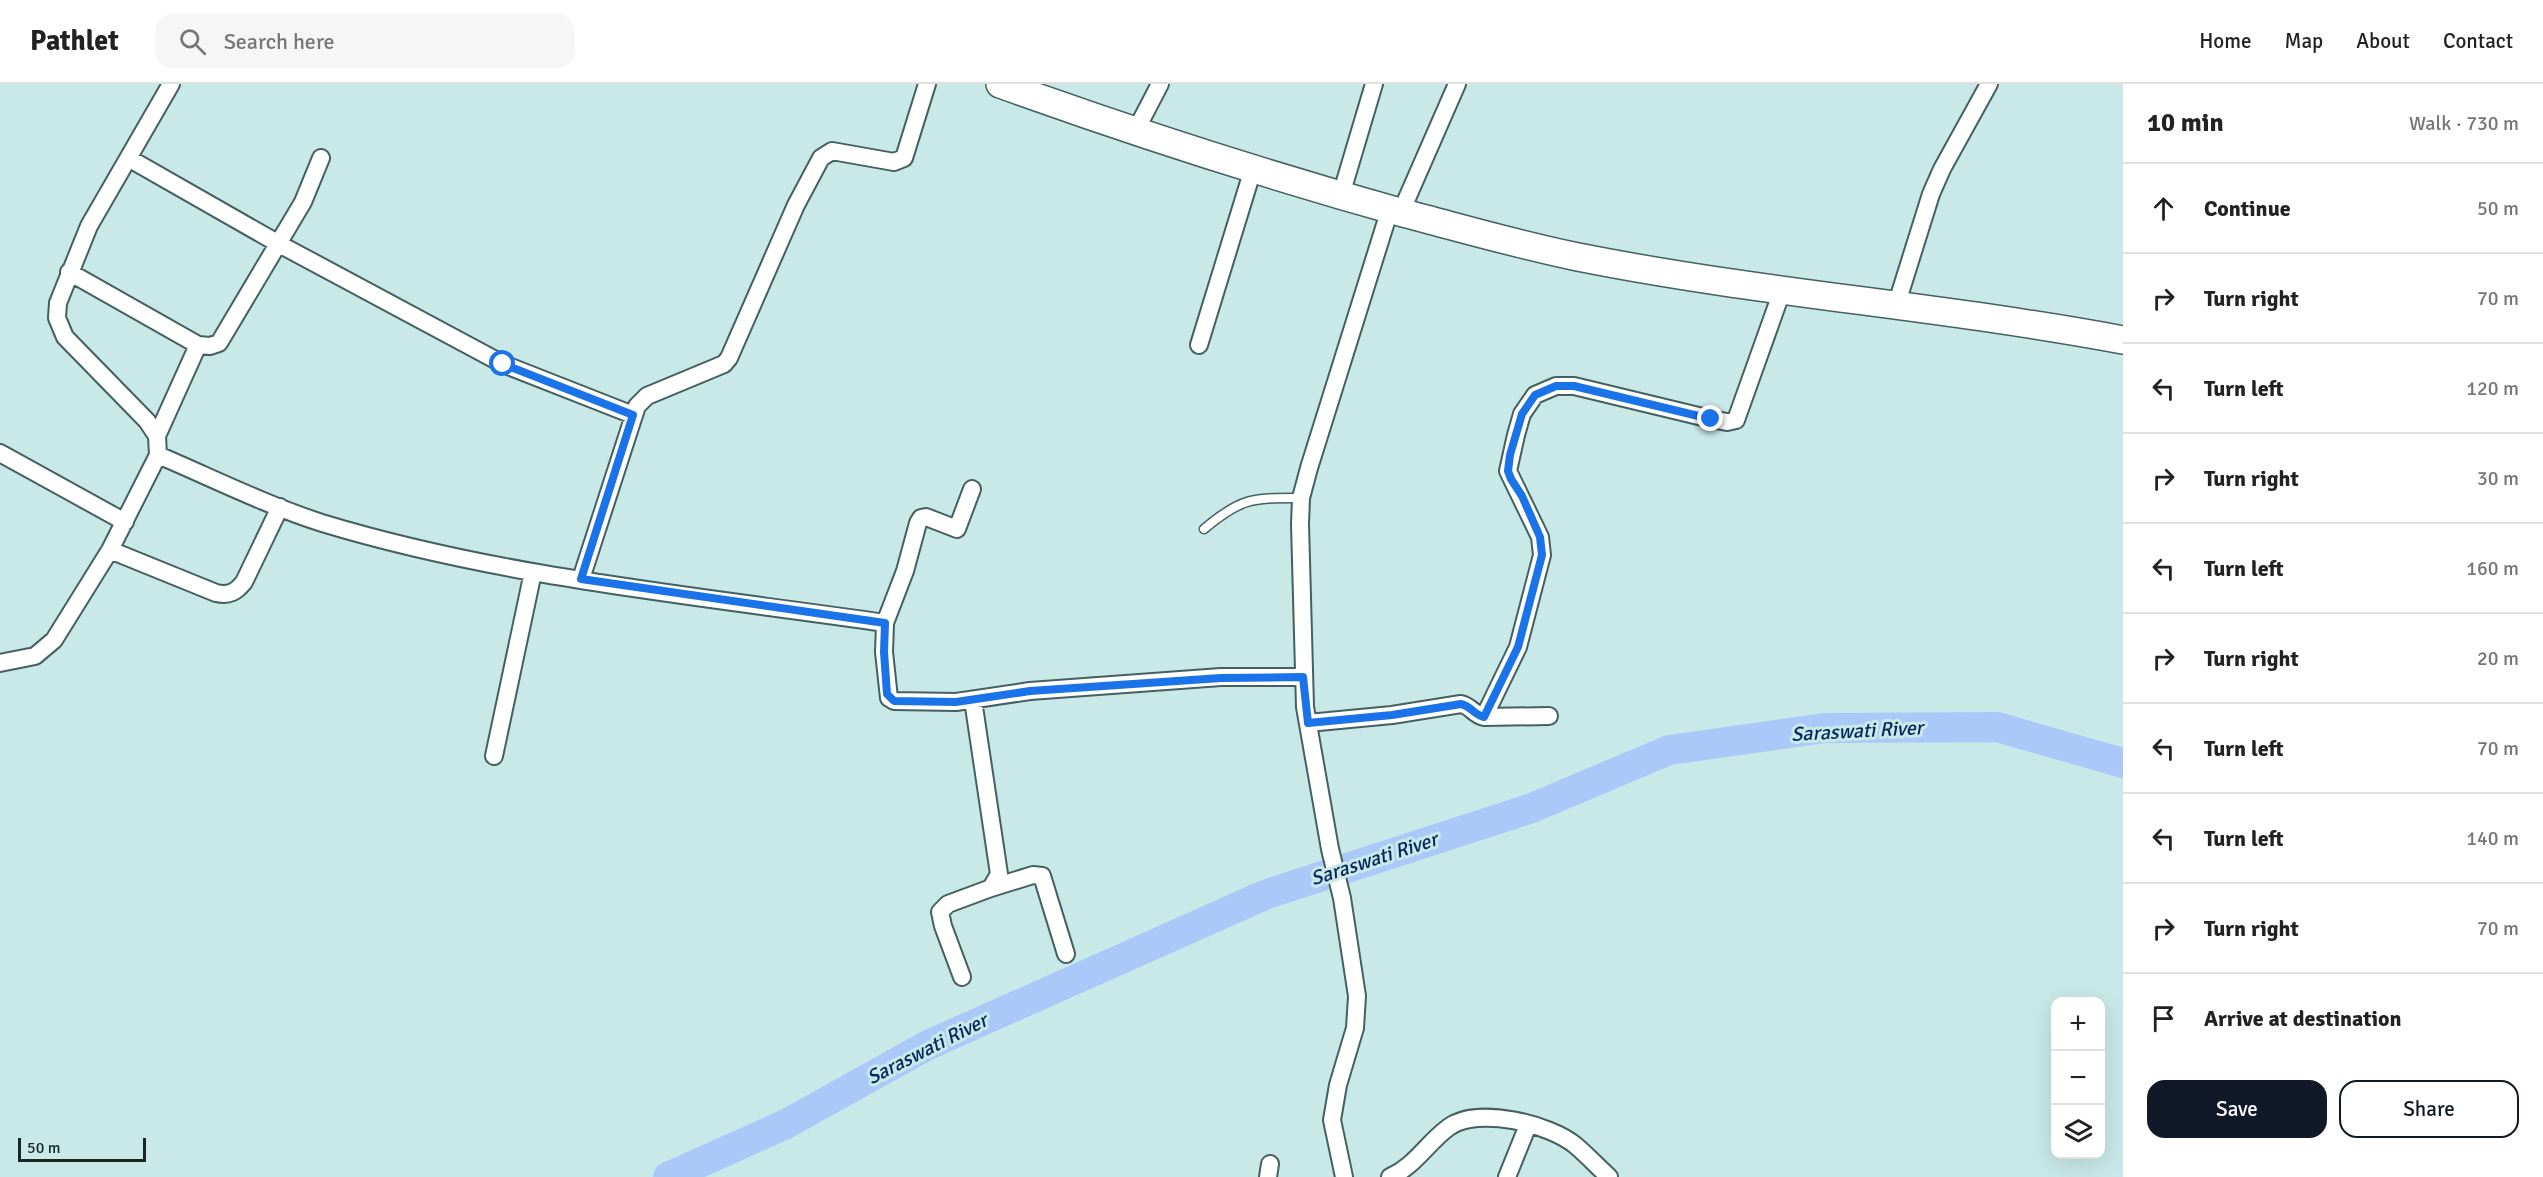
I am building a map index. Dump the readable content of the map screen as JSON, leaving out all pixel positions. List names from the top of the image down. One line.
{"water":["Saraswati River"],"scale_bar":"50 m","page":{"header":"Pathlet","search":"Search here","nav":["Home","Map","About","Contact"],"heading":["10 min","Walk · 730 m"],"list":[["Continue","50 m"],["Turn right","70 m"],["Turn left","120 m"],["Turn right","30 m"],["Turn left","160 m"],["Turn right","20 m"],["Turn left","70 m"],["Turn left","140 m"],["Turn right","70 m"],"Arrive at destination"],"map_buttons":["+","−"],"buttons":["Save","Share"],"scale":"50 m"}}
